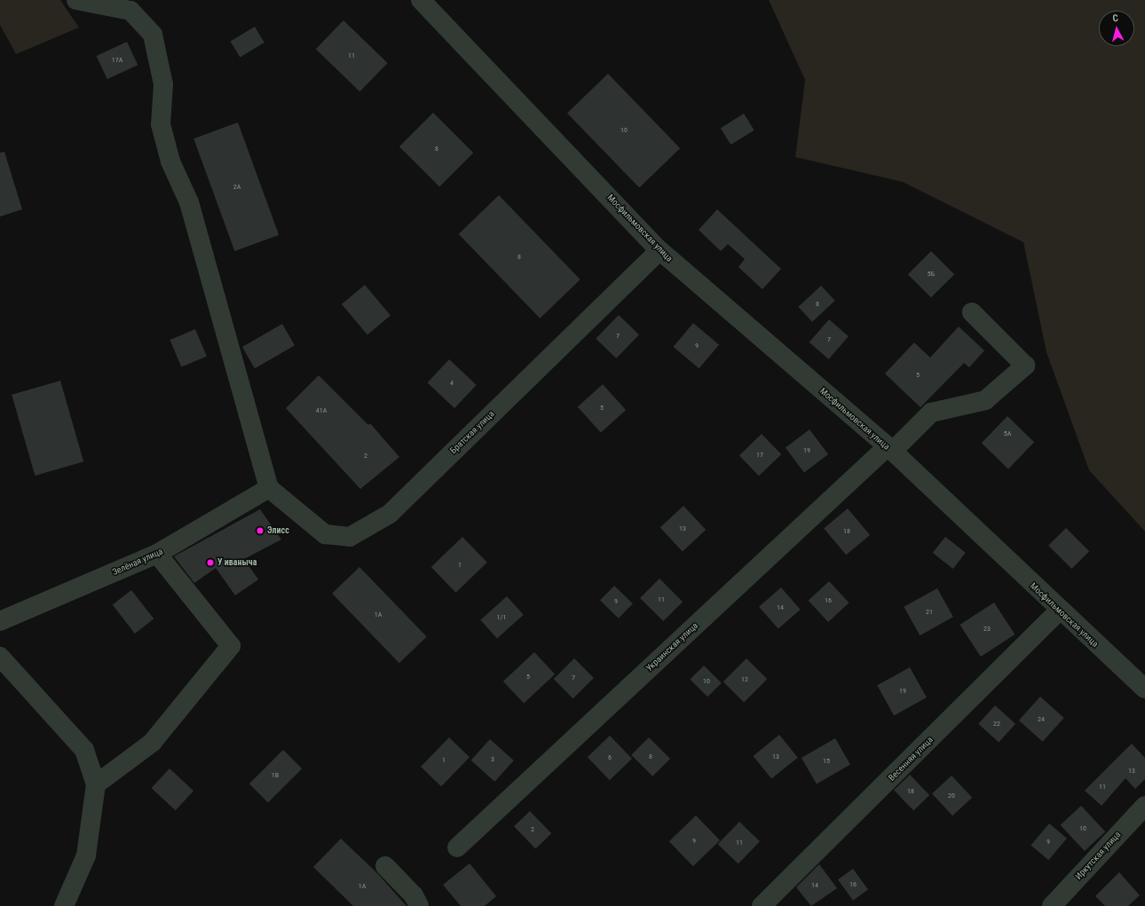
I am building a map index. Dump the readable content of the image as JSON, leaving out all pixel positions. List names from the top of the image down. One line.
{"streets":{"street":["Мосфильмовская улица","Братская улица","Зелёная улица","Украинская улица","Весенняя улица","Иркутская улица"]},"crossings":[["Мосфильмовская улица","Братская улица"],["Мосфильмовская улица","Украинская улица"],["Мосфильмовская улица","Весенняя улица"],["Братская улица","Зелёная улица"]],"places":["Элисс","У иваныча"],"house_numbers":["11","17А","10","8","2А","8","5Б","8","7","7","9","5","4","5","41А","5А","19","17","2","13","18","1","11","16","9","14","21","1А","1/1","23","5","7","12","10","19","24","22","8","13","6","3","1","15","13","1В","11","18","20","10","2","9","9","11","16","14","1А"],"north":"top"}
